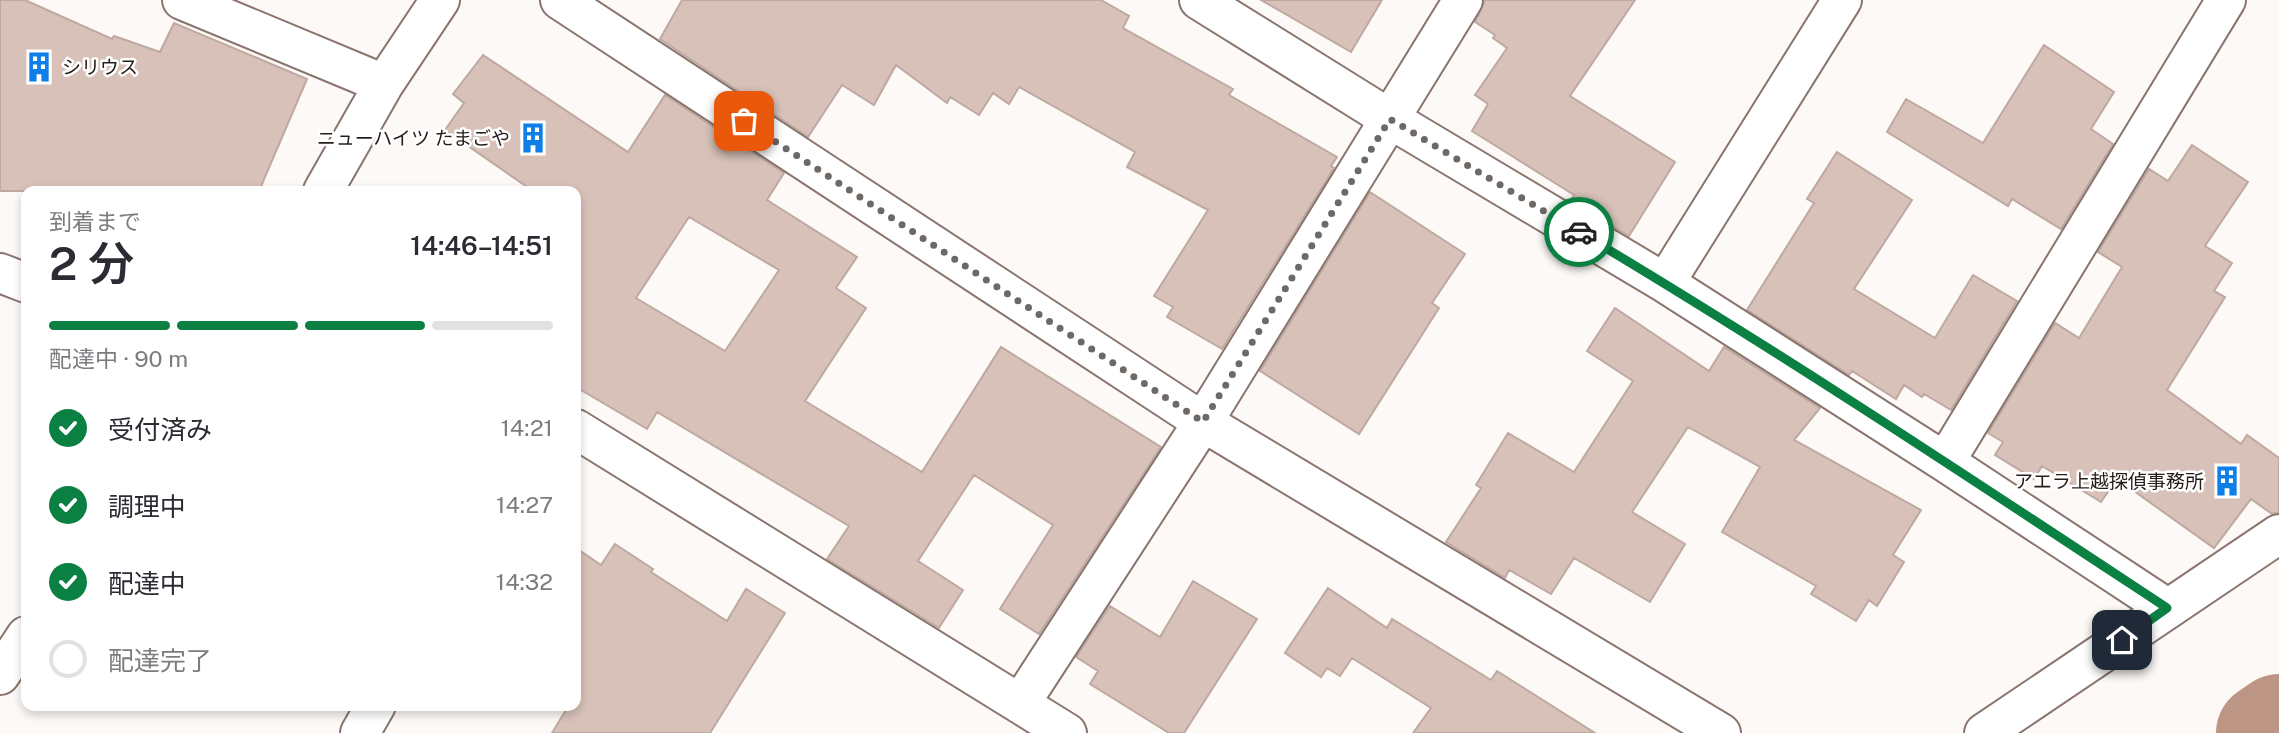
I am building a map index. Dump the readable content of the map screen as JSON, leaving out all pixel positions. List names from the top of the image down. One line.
{"places":{"building":["シリウス","ニューハイツ たまごや","アエラ上越探偵事務所"]},"page":{"heading":["2 分","到着まで","14:46–14:51"],"bar":"配達中 · 90 m","list":[["受付済み","14:21"],["調理中","14:27"],["配達中","14:32"],"配達完了"]}}
